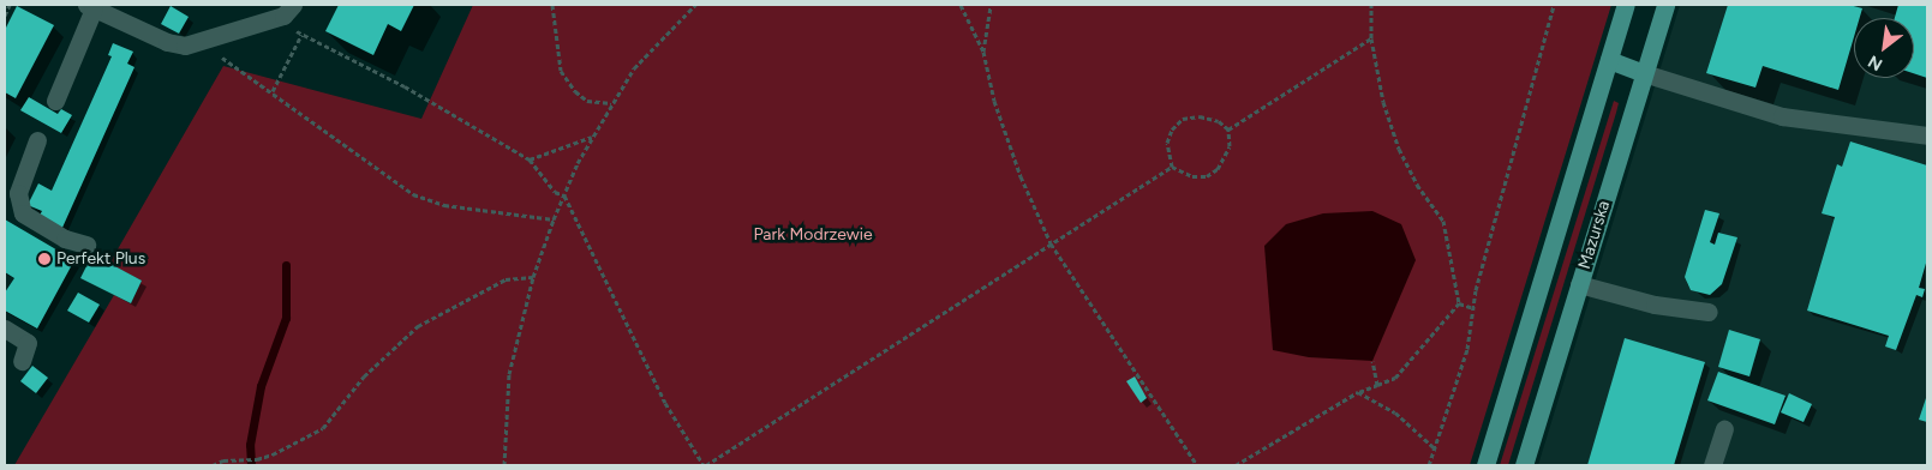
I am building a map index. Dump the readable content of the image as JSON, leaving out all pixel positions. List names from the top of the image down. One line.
{"streets":{"main road":["Mazurska"]},"parks":["Park Modrzewie"],"places":["Perfekt Plus"],"north":"bottom left"}
